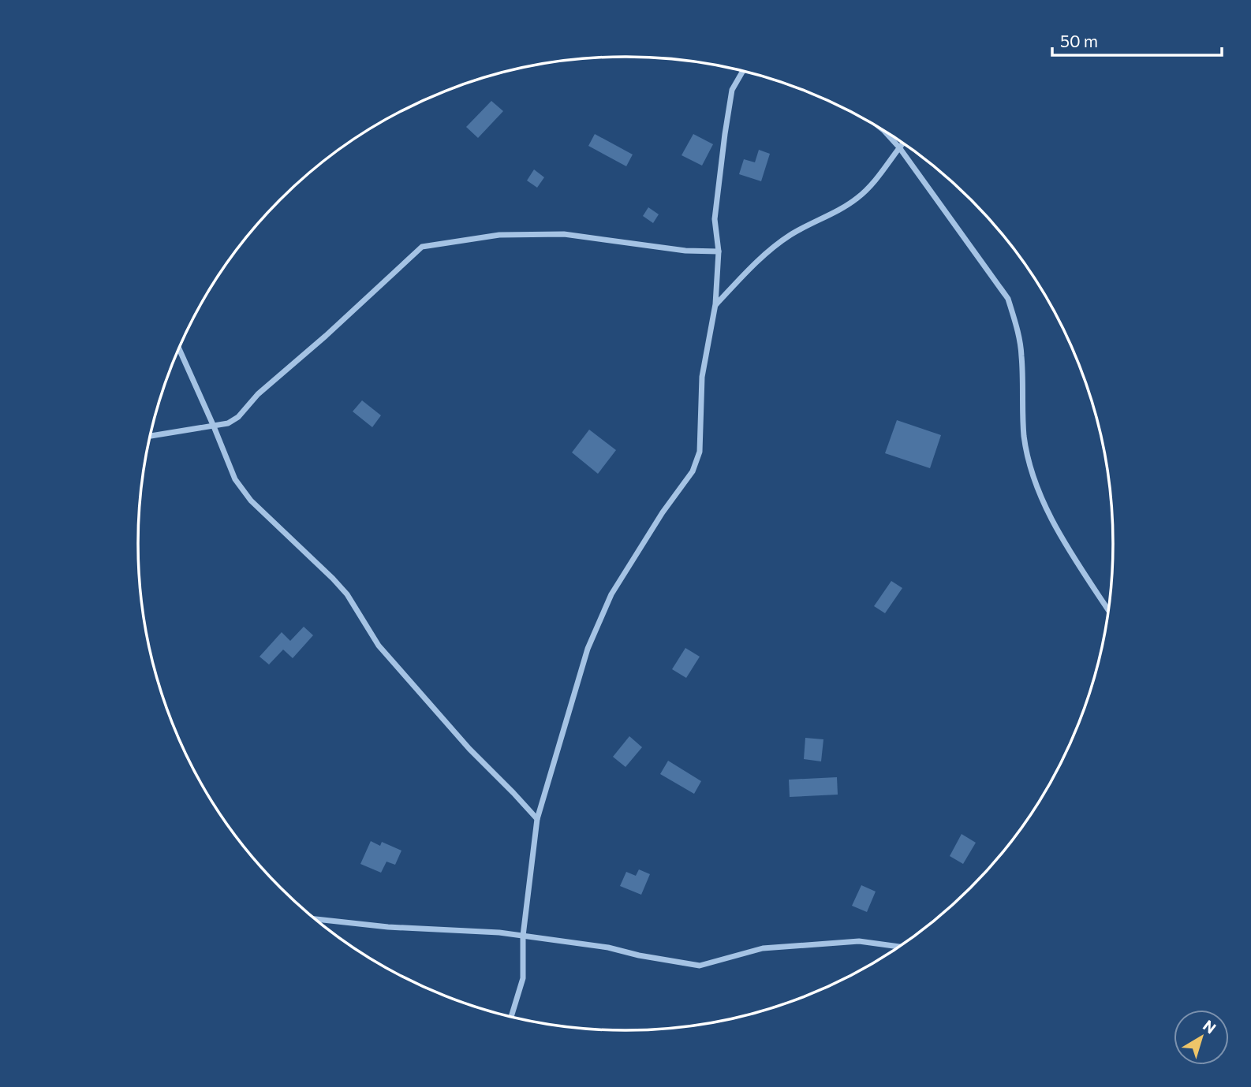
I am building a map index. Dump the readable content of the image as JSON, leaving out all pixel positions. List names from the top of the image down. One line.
{"scale_bar":"50 m","north":"top right"}
